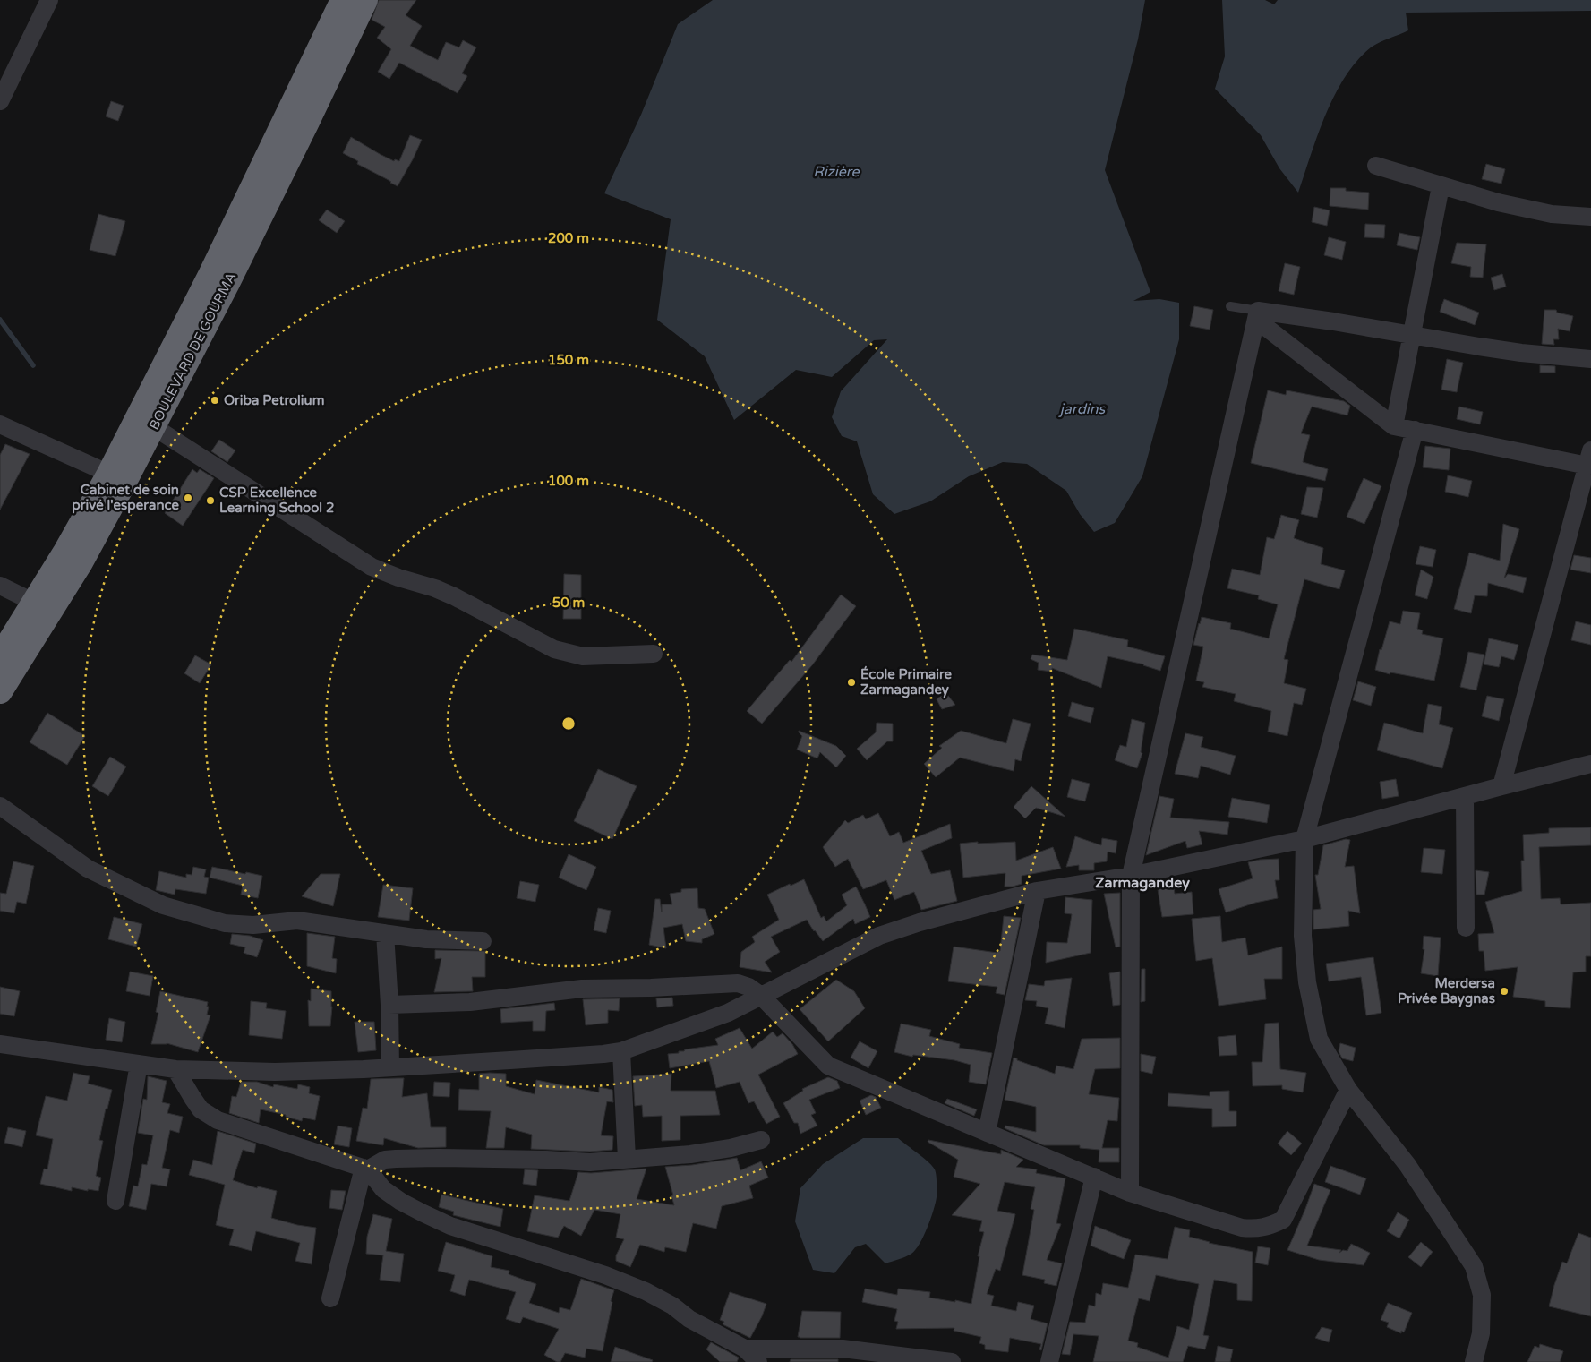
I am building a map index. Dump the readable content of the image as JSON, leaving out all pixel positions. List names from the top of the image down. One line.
{"streets":{"highway":["BOULEVARD DE GOURMA"]},"districts":["Zarmagandey"],"water":["Rizière","jardins"],"places":["Oriba Petrolium","Cabinet de soin privé l'esperance","CSP Excellence Learning School 2","École Primaire Zarmagandey","Merdersa Privée Baygnas"],"rings":["200 m","150 m","100 m","50 m"]}
